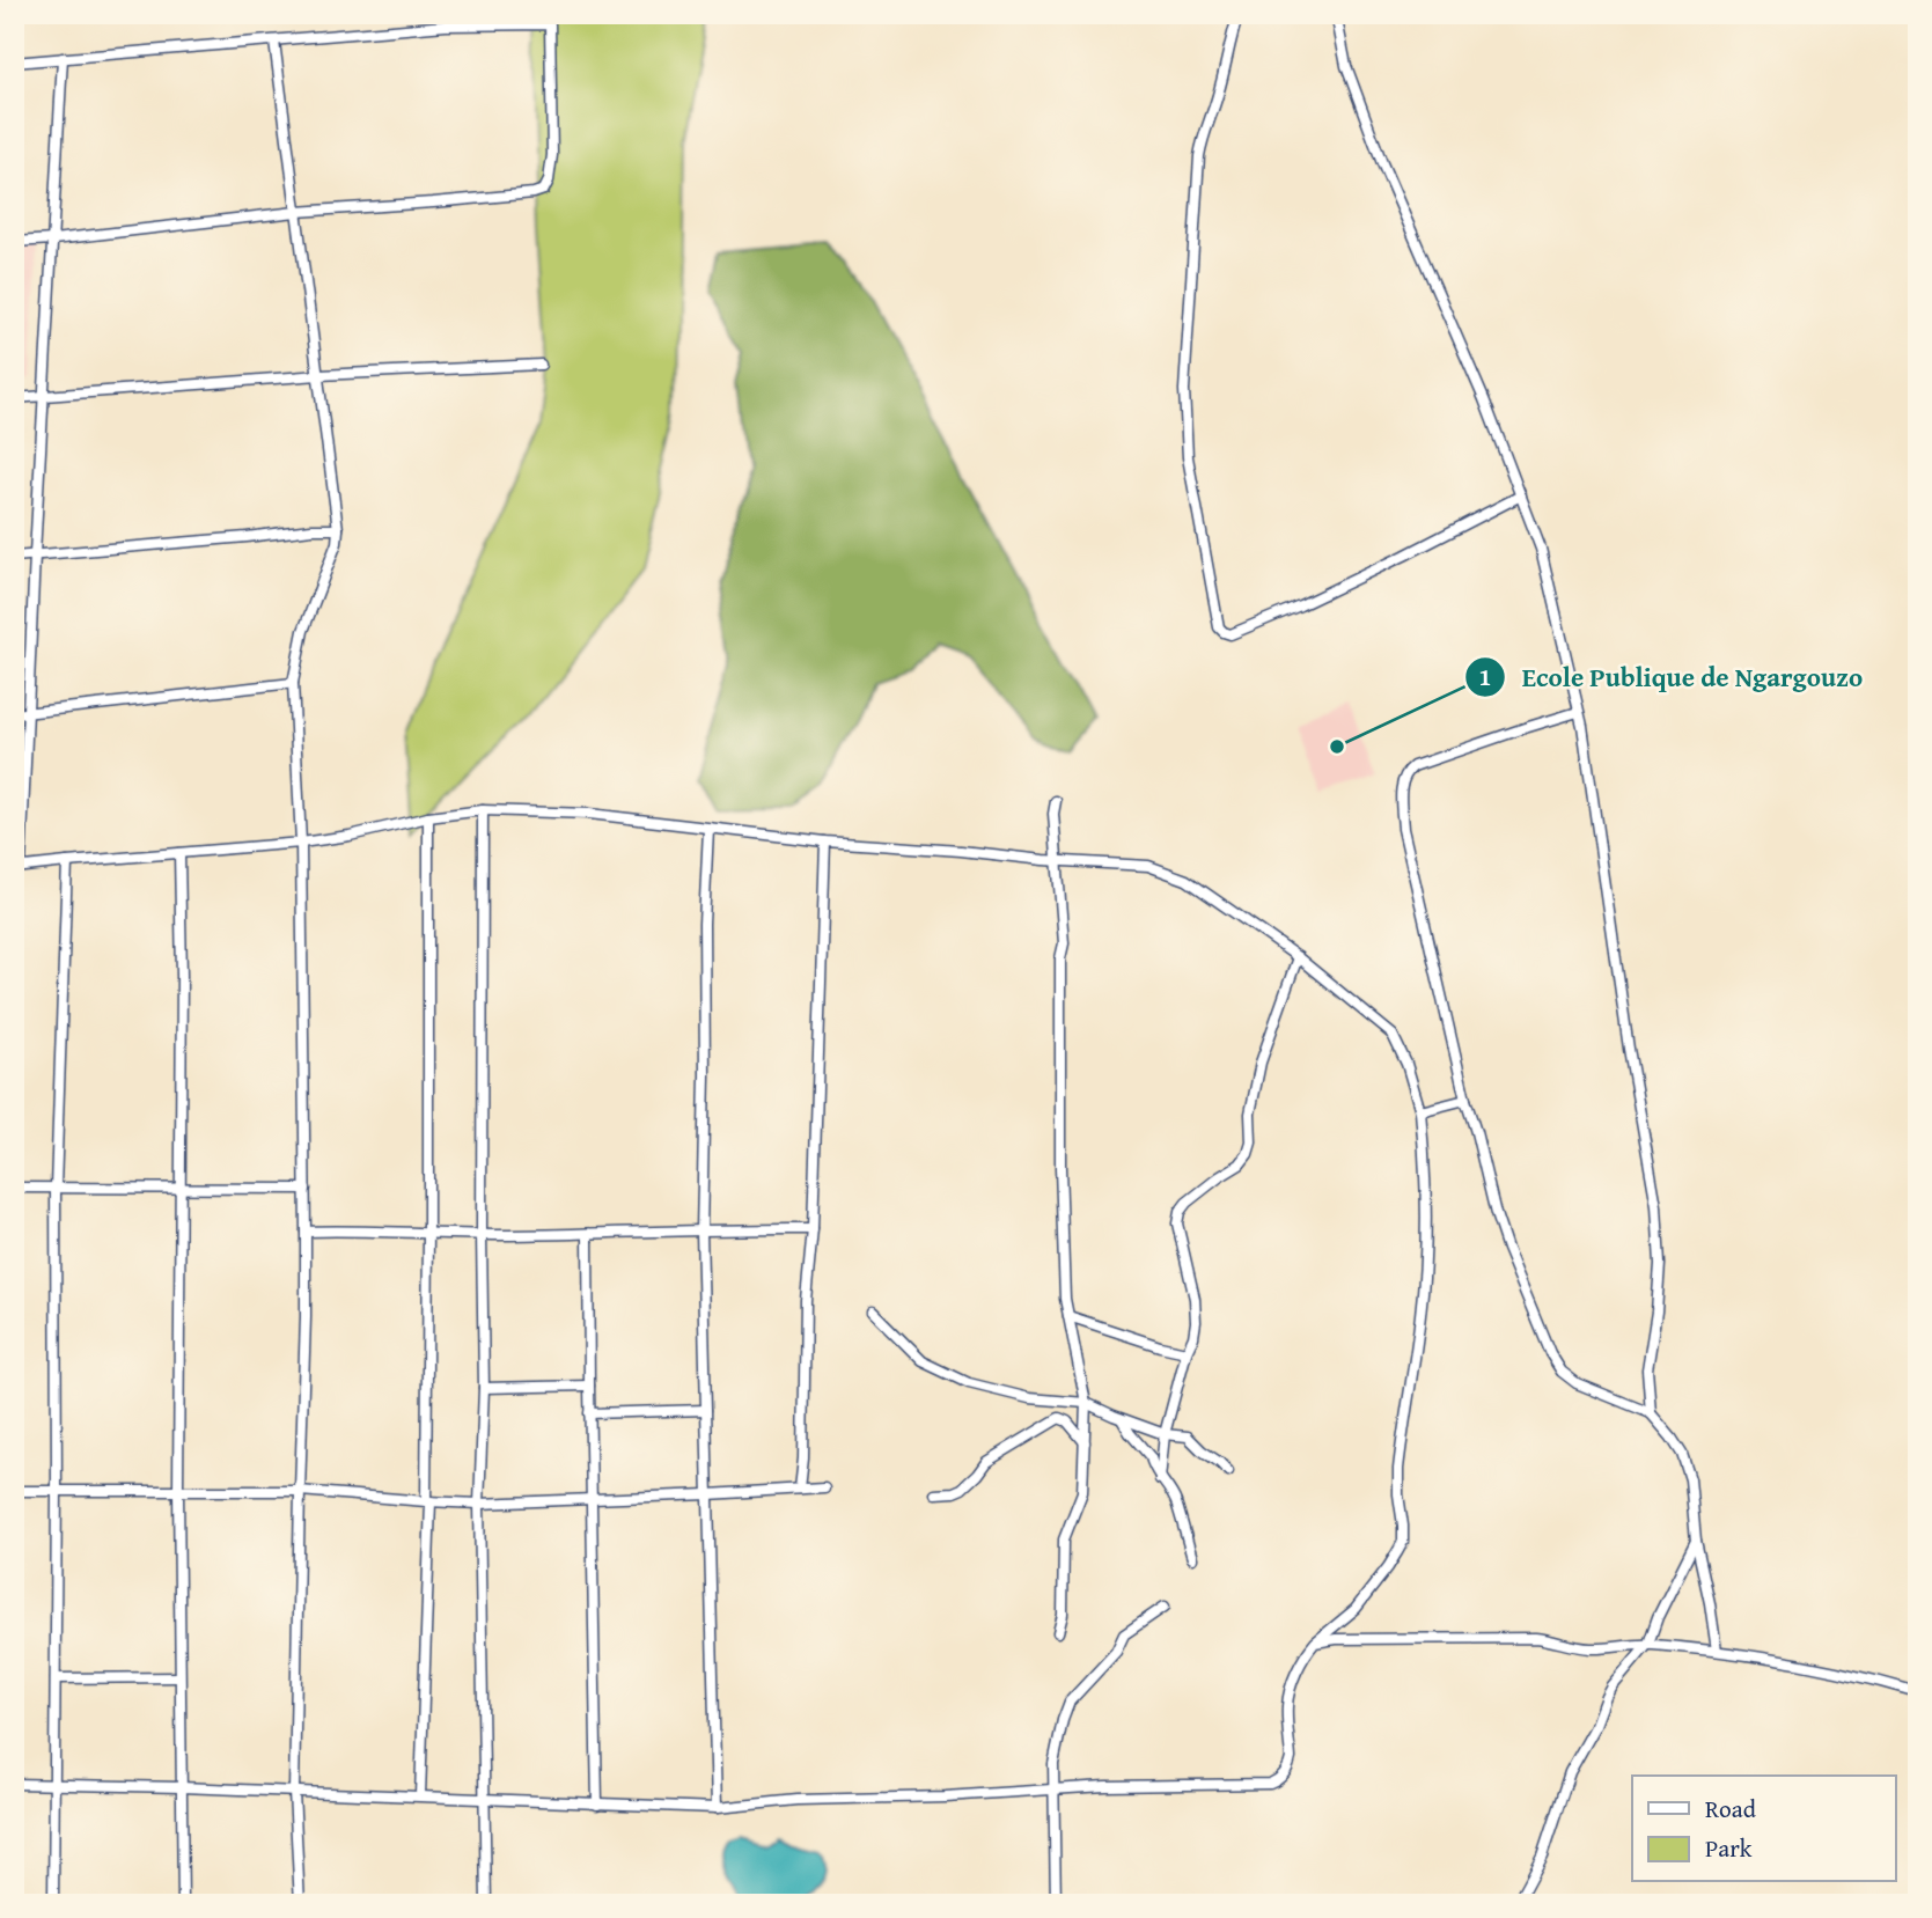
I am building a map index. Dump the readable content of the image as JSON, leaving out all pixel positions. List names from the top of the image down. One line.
{"places":["Ecole Publique de Ngargouzo"],"legend":["Road","Park"]}
